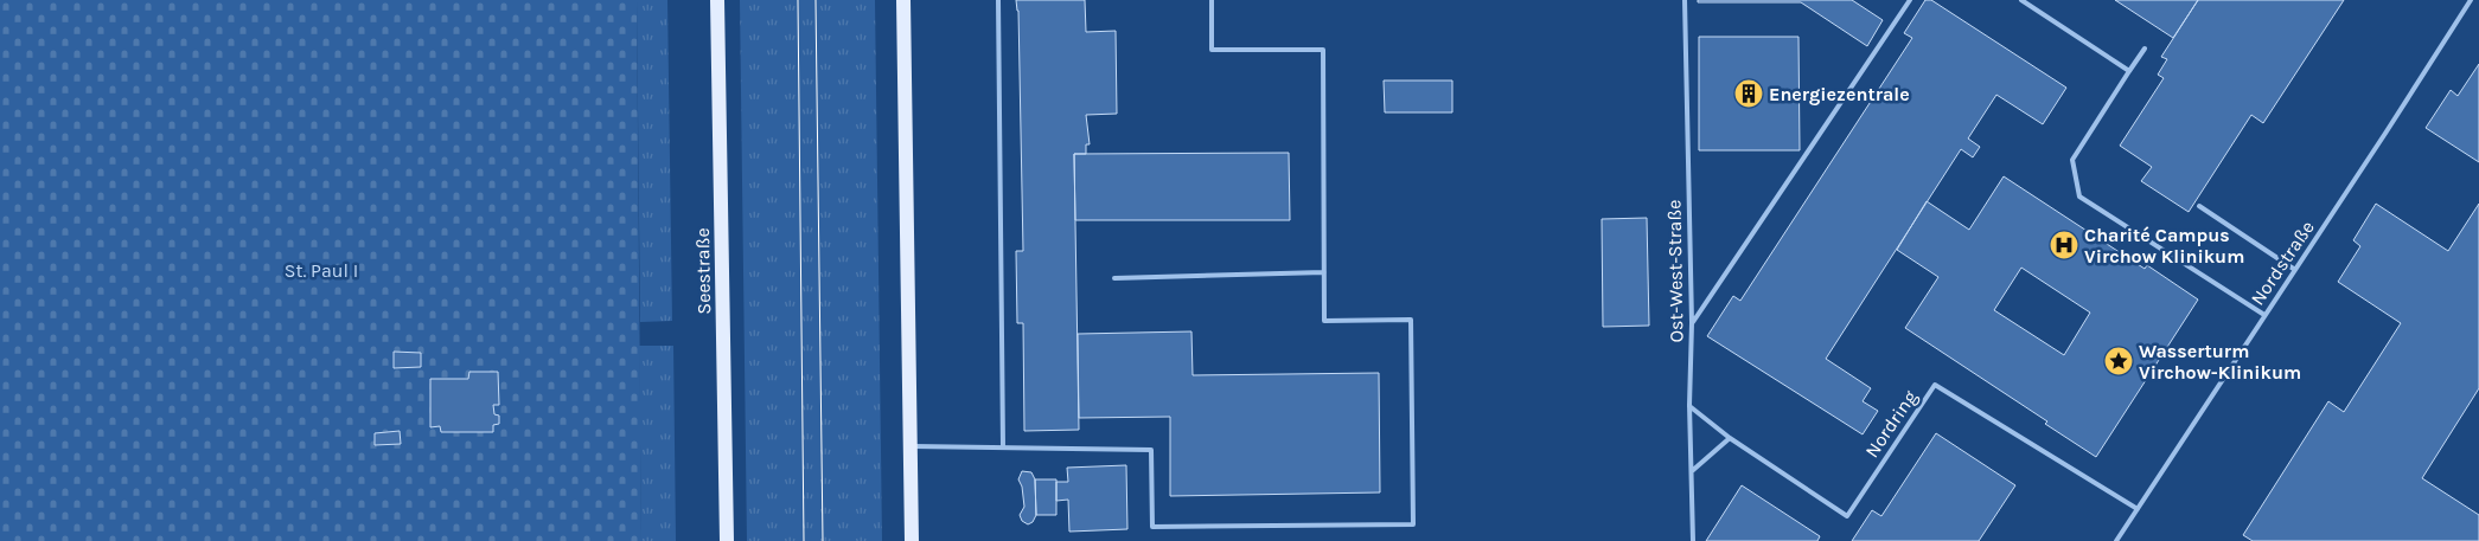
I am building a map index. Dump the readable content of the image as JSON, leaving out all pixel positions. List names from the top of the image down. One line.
{"streets":{"main road":["Seestraße"],"lane":["Nordstraße","Ost-West-Straße","Nordring"]},"crossings":[["Nordstraße","Nordring"]],"parks":["St. Paul I"],"places":{"building":["Energiezentrale"],"hospital":["Charité Campus Virchow Klinikum"],"place":["Wasserturm Virchow-Klinikum"]}}
